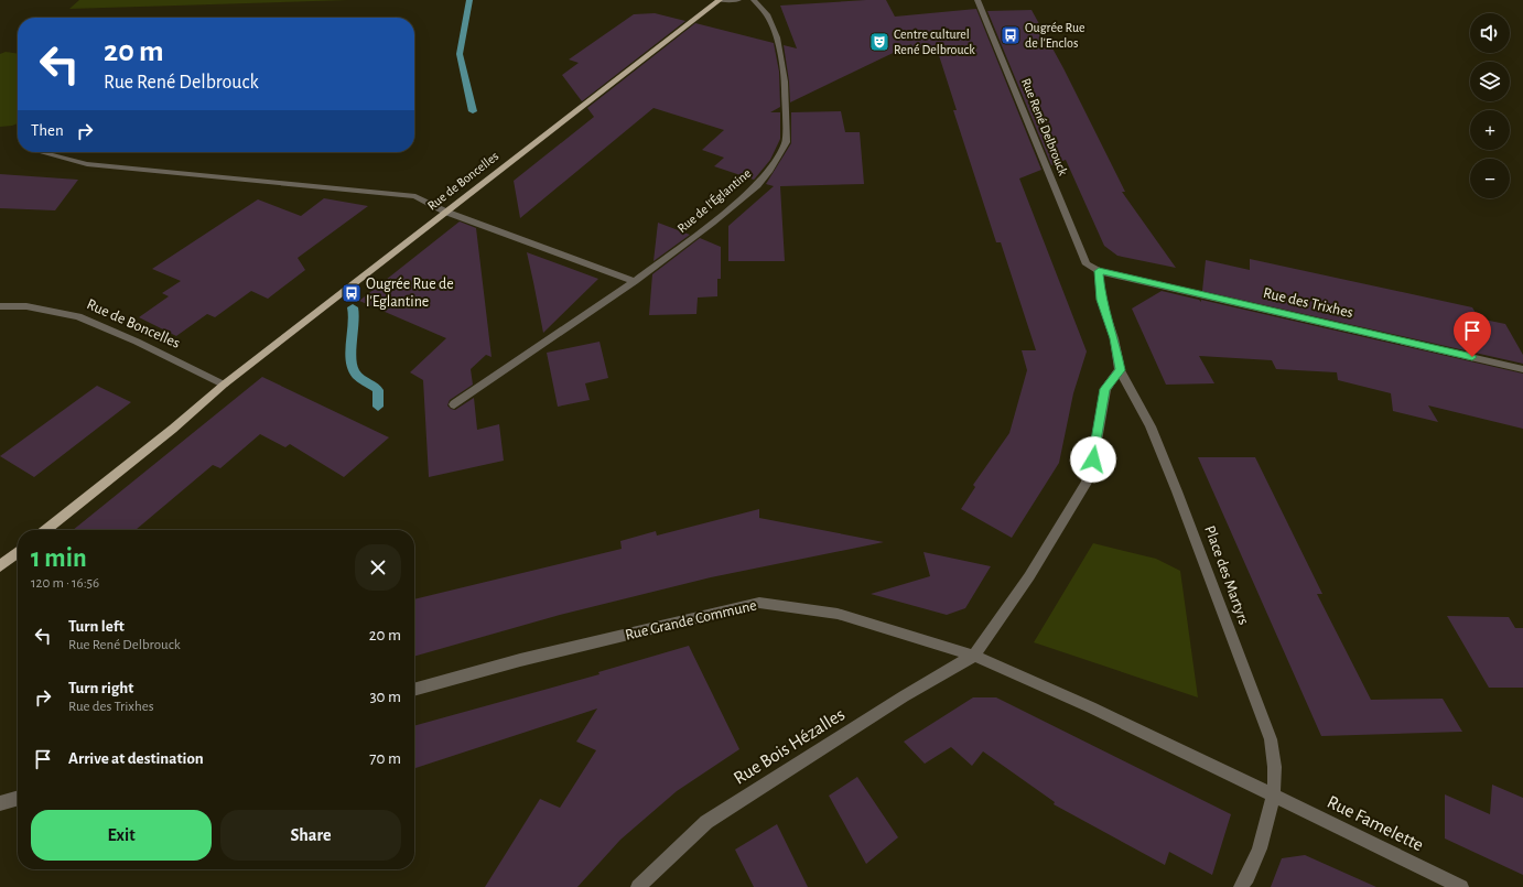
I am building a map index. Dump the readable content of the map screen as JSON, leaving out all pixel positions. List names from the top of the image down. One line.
{"streets":{"main road":["Rue de Boncelles"],"street":["Rue René Delbrouck","Rue de l'Églantine","Rue des Trixhes","Place des Martyrs","Rue Grande Commune","Rue Bois Hézalles","Rue Famelette"]},"crossings":[["Rue René Delbrouck","Rue des Trixhes"],["Place des Martyrs","Rue Famelette"],["Rue Grande Commune","Rue Bois Hézalles"]],"places":{"bus stop":["Ougrée Rue de l'Enclos","Ougrée Rue de l'Eglantine"],"theatre":["Centre culturel René Delbrouck"]},"page":{"map_buttons":["+","−"],"turn":["20 m","Rue René Delbrouck"],"then":"Then","heading":["1 min","120 m · 16:56"],"list":[{"name":"Turn left","note":"Rue René Delbrouck","value":"20 m"},{"name":"Turn right","note":"Rue des Trixhes","value":"30 m"},{"name":"Arrive at destination","value":"70 m"}],"buttons":["Exit","Share"]}}
